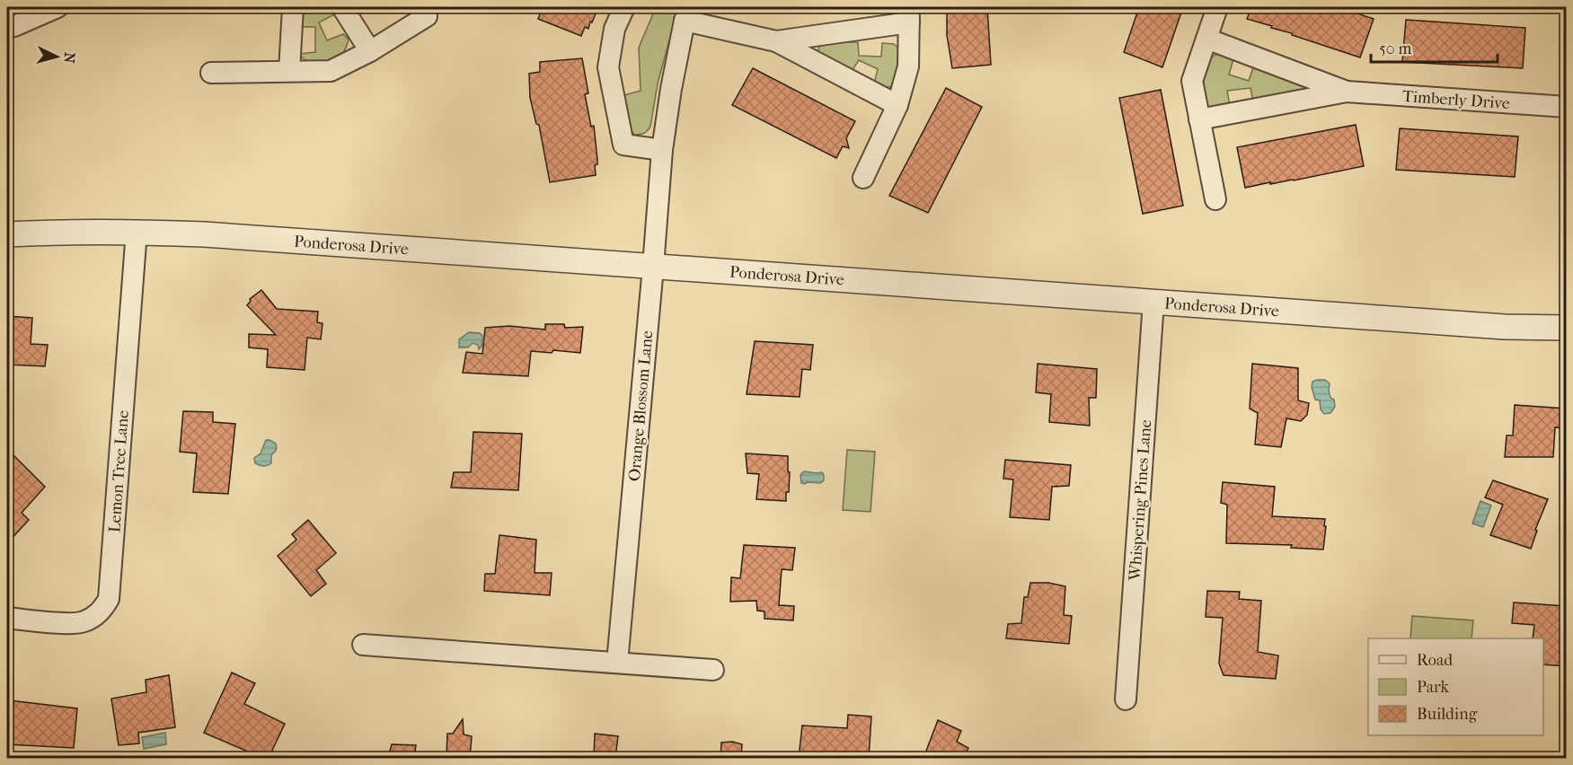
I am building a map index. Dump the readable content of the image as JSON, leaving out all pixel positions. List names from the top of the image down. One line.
{"streets":{"street":["Timberly Drive","Ponderosa Drive","Orange Blossom Lane","Lemon Tree Lane","Whispering Pines Lane"]},"crossings":[["Ponderosa Drive","Orange Blossom Lane"],["Ponderosa Drive","Lemon Tree Lane"],["Ponderosa Drive","Whispering Pines Lane"]],"legend":["Road","Park","Building"],"scale_bar":"50 m","north":"right"}
